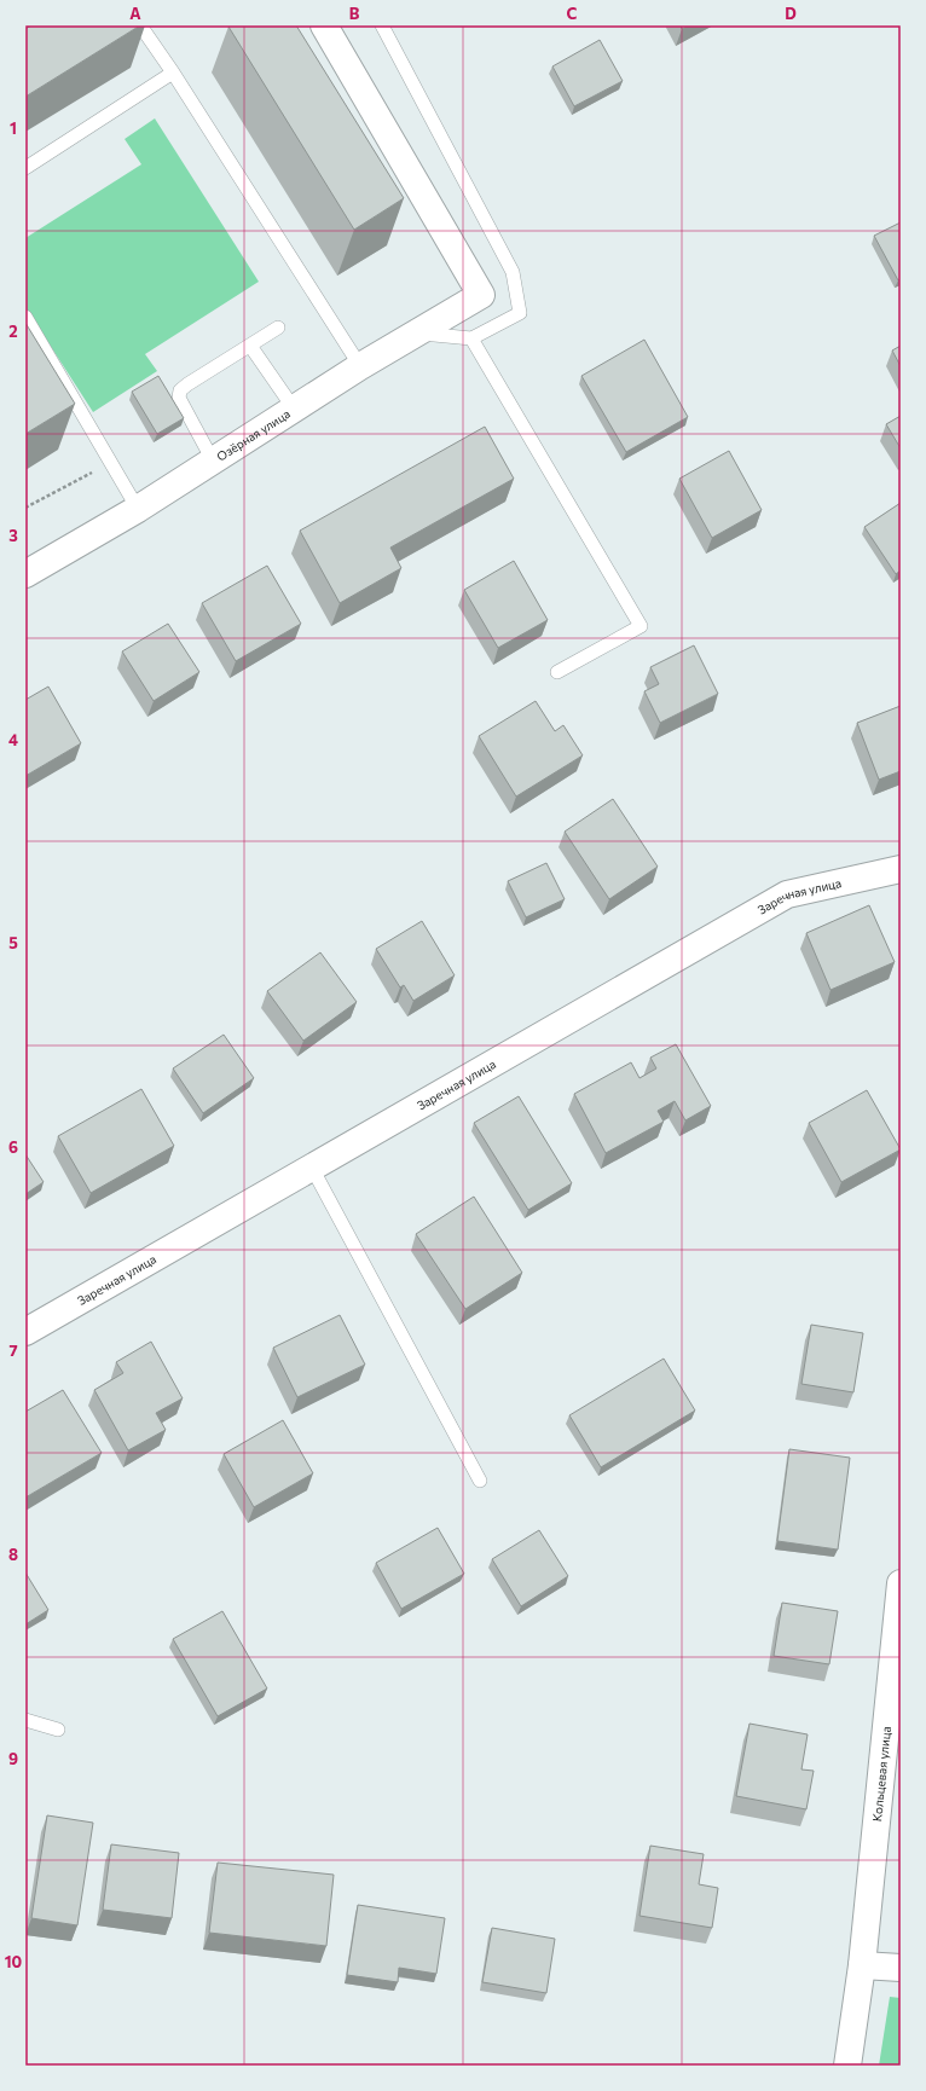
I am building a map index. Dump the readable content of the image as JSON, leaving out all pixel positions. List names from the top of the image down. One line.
{"streets":{"street":["Озёрная улица","Заречная улица","Кольцевая улица"]},"grid":{"columns":["A","B","C","D"],"rows":["1","2","3","4","5","6","7","8","9","10"]}}
